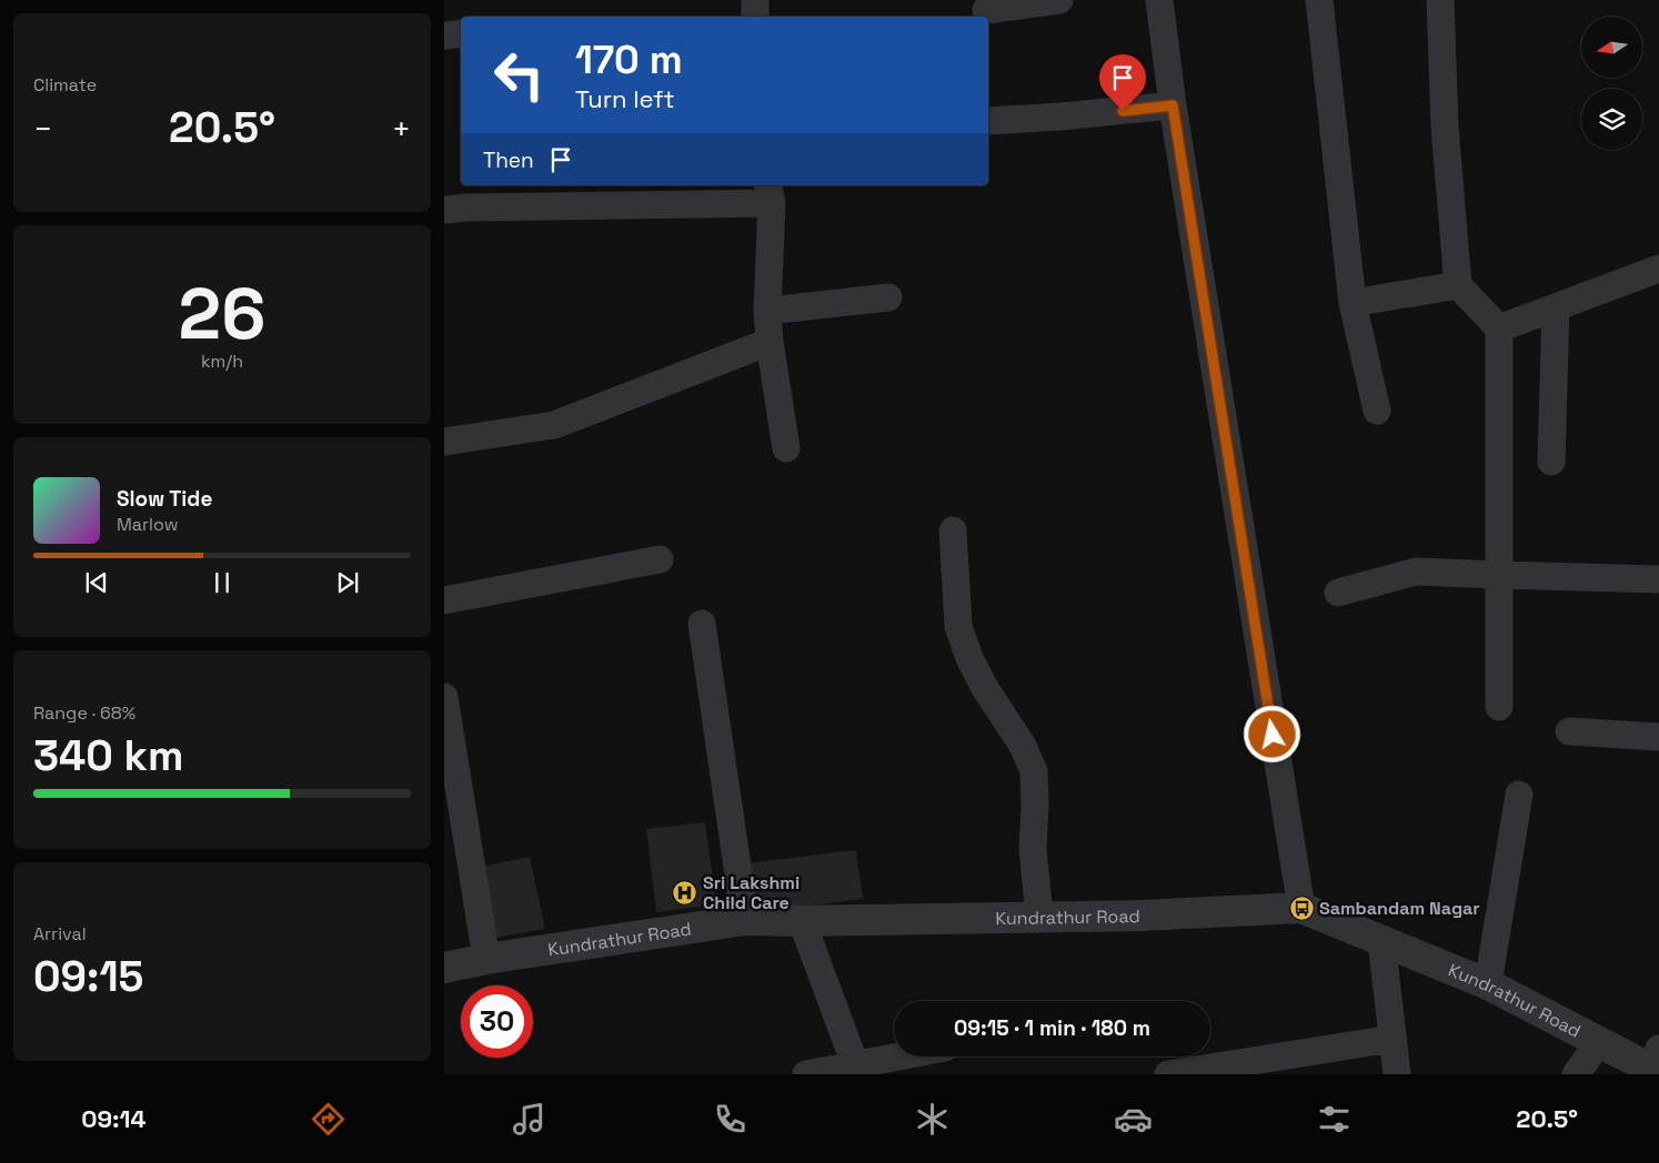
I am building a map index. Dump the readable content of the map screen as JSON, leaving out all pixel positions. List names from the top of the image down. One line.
{"streets":{"street":["Kundrathur Road"]},"places":{"hospital":["Sri Lakshmi Child Care"],"bus stop":["Sambandam Nagar"]},"north":"left","page":{"tile":["Climate",["26","km/h"],["Range · 68%","340 km"],["Arrival","09:15"]],"turn":["170 m","Turn left"],"heat":["−","20.5°","+"],"then":"Then","song":["Slow Tide","Marlow"],"limit":"30","trip":"09:15 · 1 min · 180 m","tabs":["09:14","20.5°"]}}
